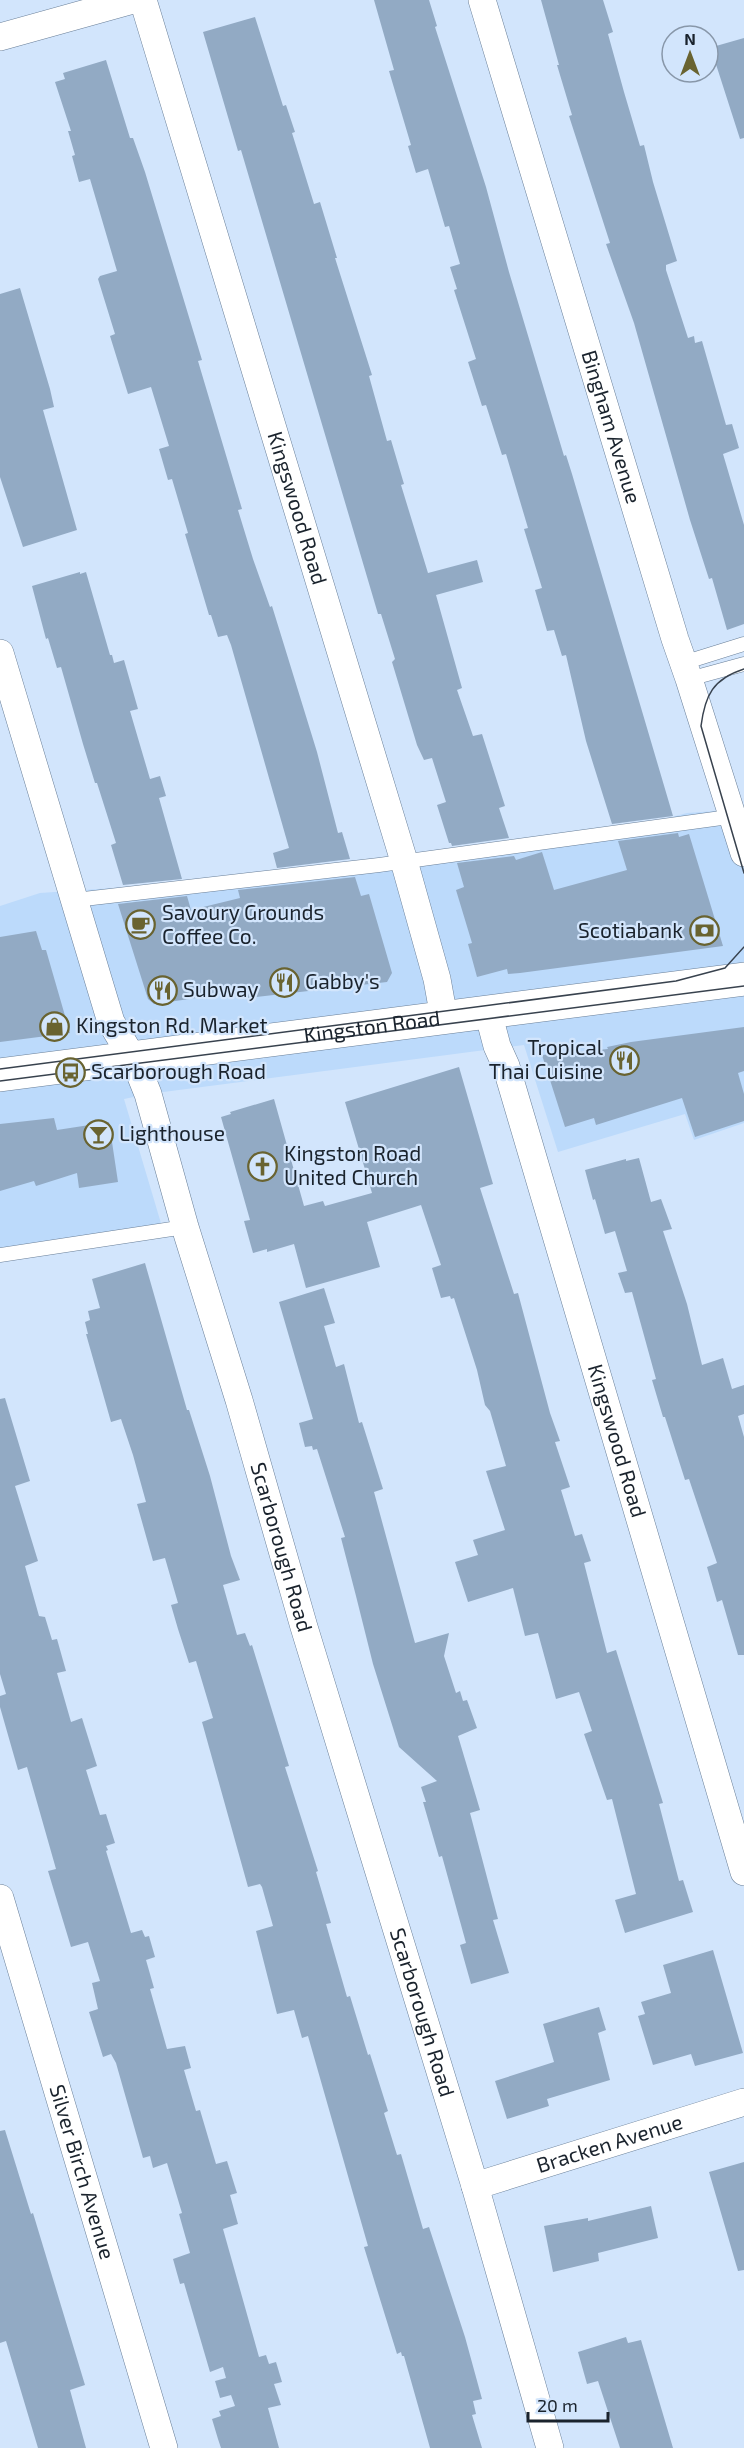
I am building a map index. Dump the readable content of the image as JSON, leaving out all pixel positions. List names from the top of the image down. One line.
{"streets":{"main road":["Kingston Road"],"street":["Bingham Avenue","Kingswood Road","Scarborough Road","Bracken Avenue","Silver Birch Avenue"]},"crossings":[["Kingswood Road","Kingston Road"],["Kingston Road","Scarborough Road"],["Scarborough Road","Bracken Avenue"]],"places":{"cafe":["Savoury Grounds Coffee Co."],"bank":["Scotiabank"],"restaurant":["Gabby's","Subway","Tropical Thai Cuisine"],"shop":["Kingston Rd. Market"],"bus stop":["Scarborough Road"],"bar":["Lighthouse"],"church":["Kingston Road United Church"]},"scale_bar":"20 m","north":"top"}
